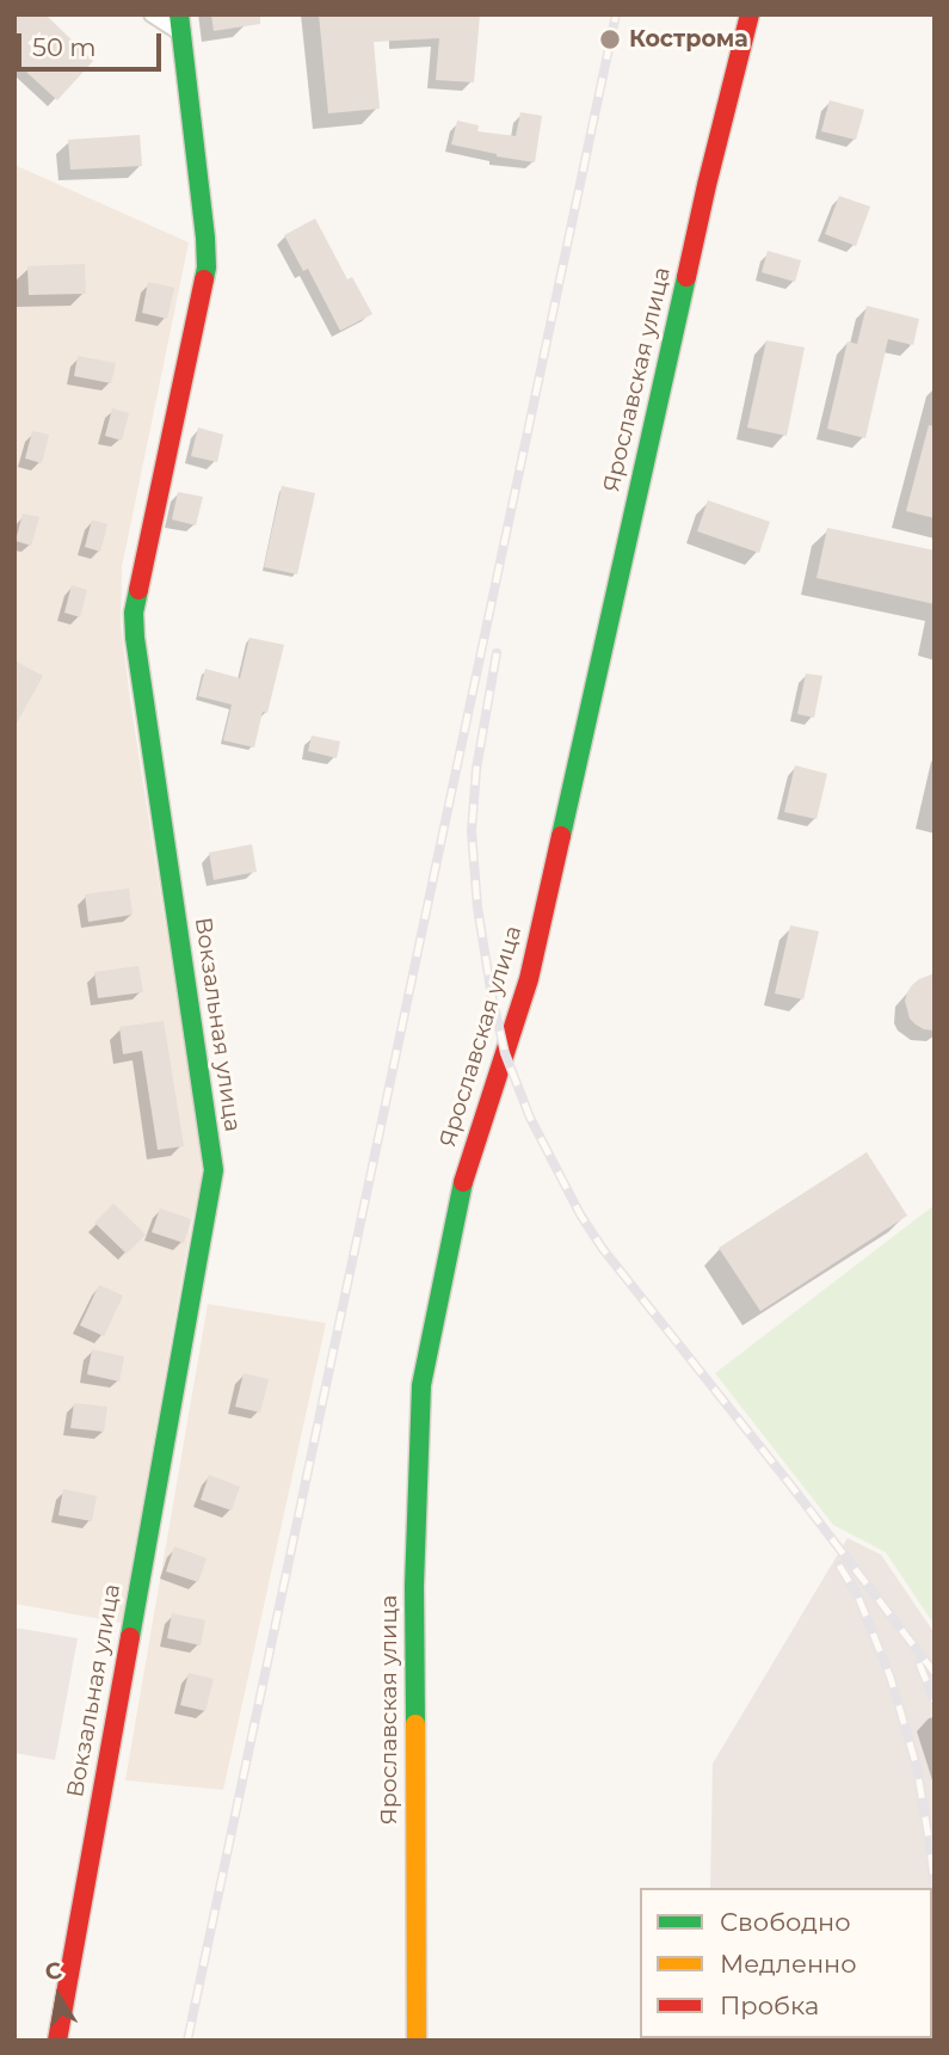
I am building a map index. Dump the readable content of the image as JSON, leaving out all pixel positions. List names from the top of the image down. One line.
{"streets":{"main road":["Ярославская улица","Вокзальная улица"]},"places":["Кострома"],"legend":["Свободно","Медленно","Пробка"],"scale_bar":"50 m","north":"top"}
